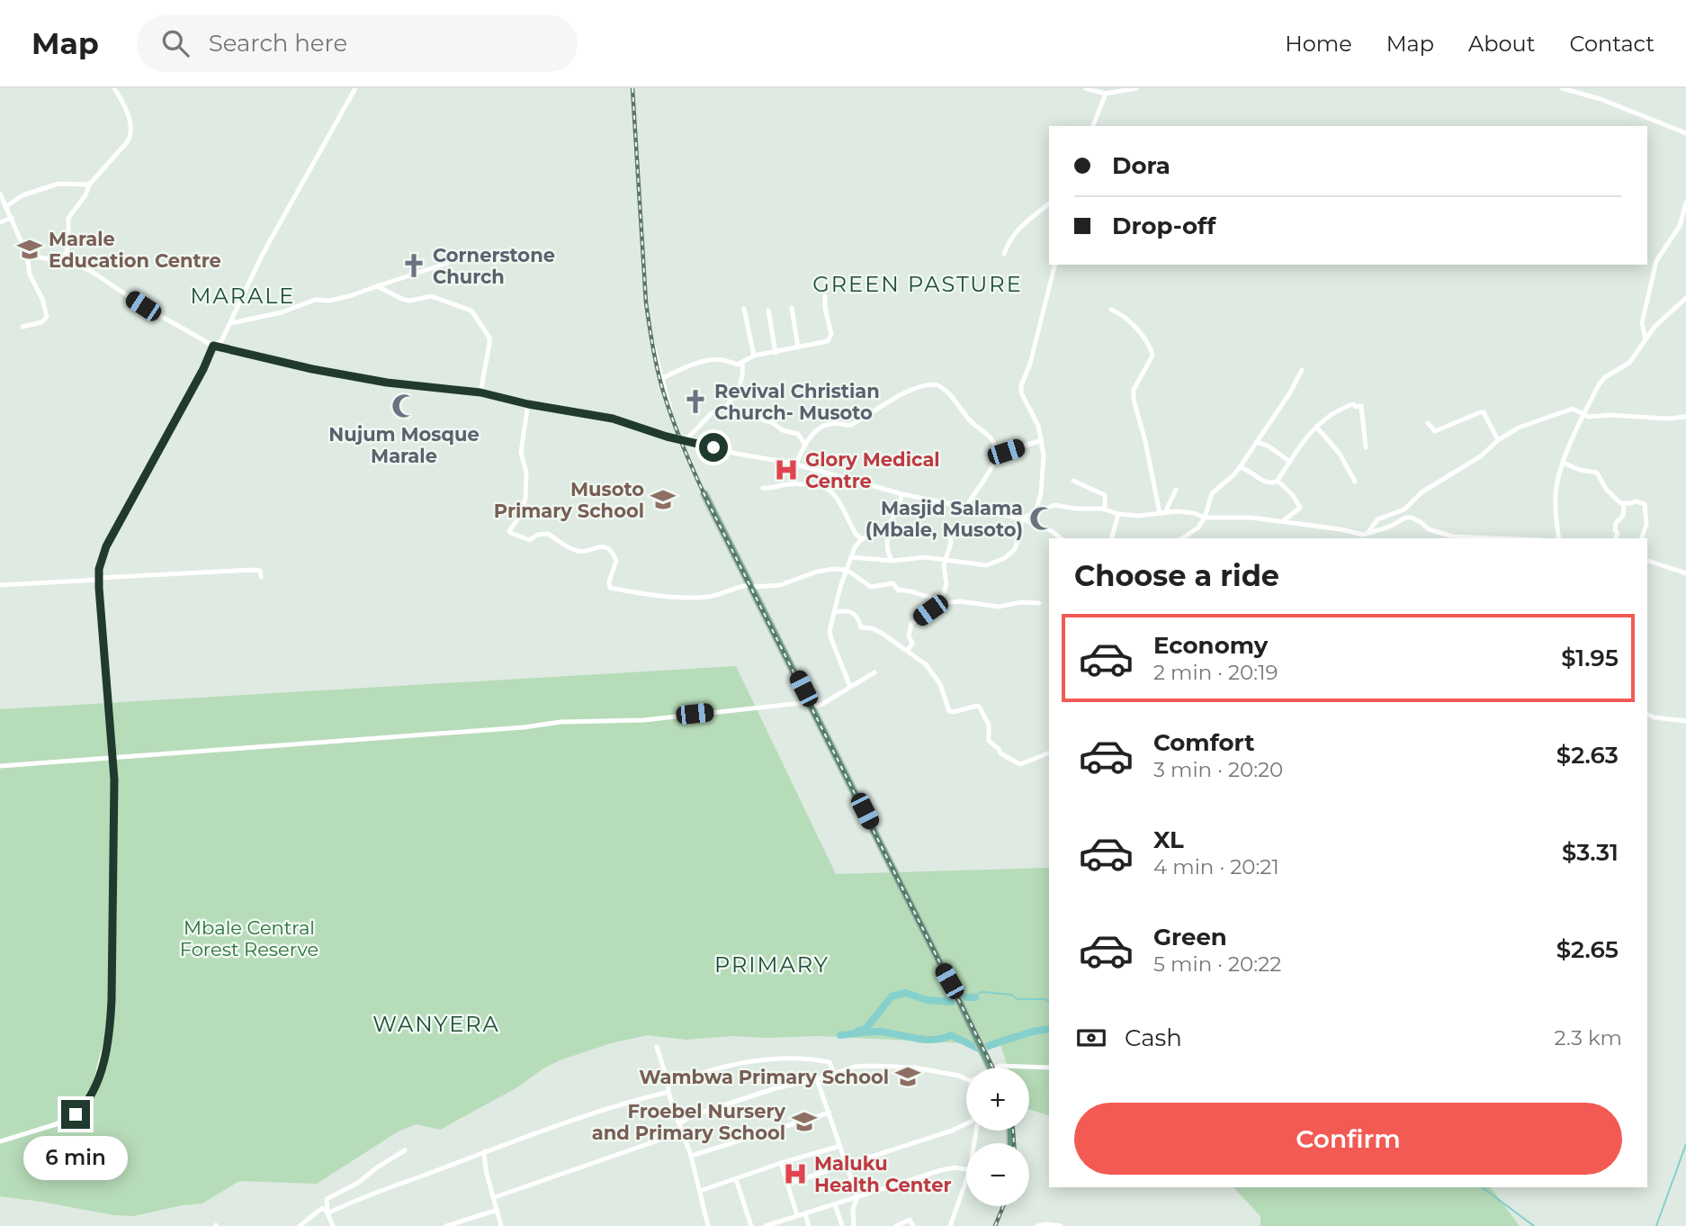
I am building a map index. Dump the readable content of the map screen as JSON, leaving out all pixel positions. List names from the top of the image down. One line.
{"districts":["GREEN PASTURE","MARALE","PRIMARY","WANYERA"],"parks":["Mbale Central Forest Reserve"],"places":{"school or university":["Marale Education Centre","Musoto Primary School","Wambwa Primary School","Froebel Nursery and Primary School"],"church":["Cornerstone Church","Revival Christian Church- Musoto"],"mosque":["Nujum Mosque Marale","Masjid Salama (Mbale, Musoto)"],"hospital":["Glory Medical Centre","Maluku Health Center"]},"page":{"header":"Map","search":"Search here","nav":["Home","Map","About","Contact"],"banner":["Dora","Drop-off"],"heading":"Choose a ride","list":[{"name":"Economy","note":"2 min · 20:19","value":"$1.95"},{"name":"Comfort","note":"3 min · 20:20","value":"$2.63"},{"name":"XL","note":"4 min · 20:21","value":"$3.31"},{"name":"Green","note":"5 min · 20:22","value":"$2.65"}],"pay":["Cash","2.3 km"],"map_buttons":["+","−"],"buttons":"Confirm","bubble":"6 min"}}
